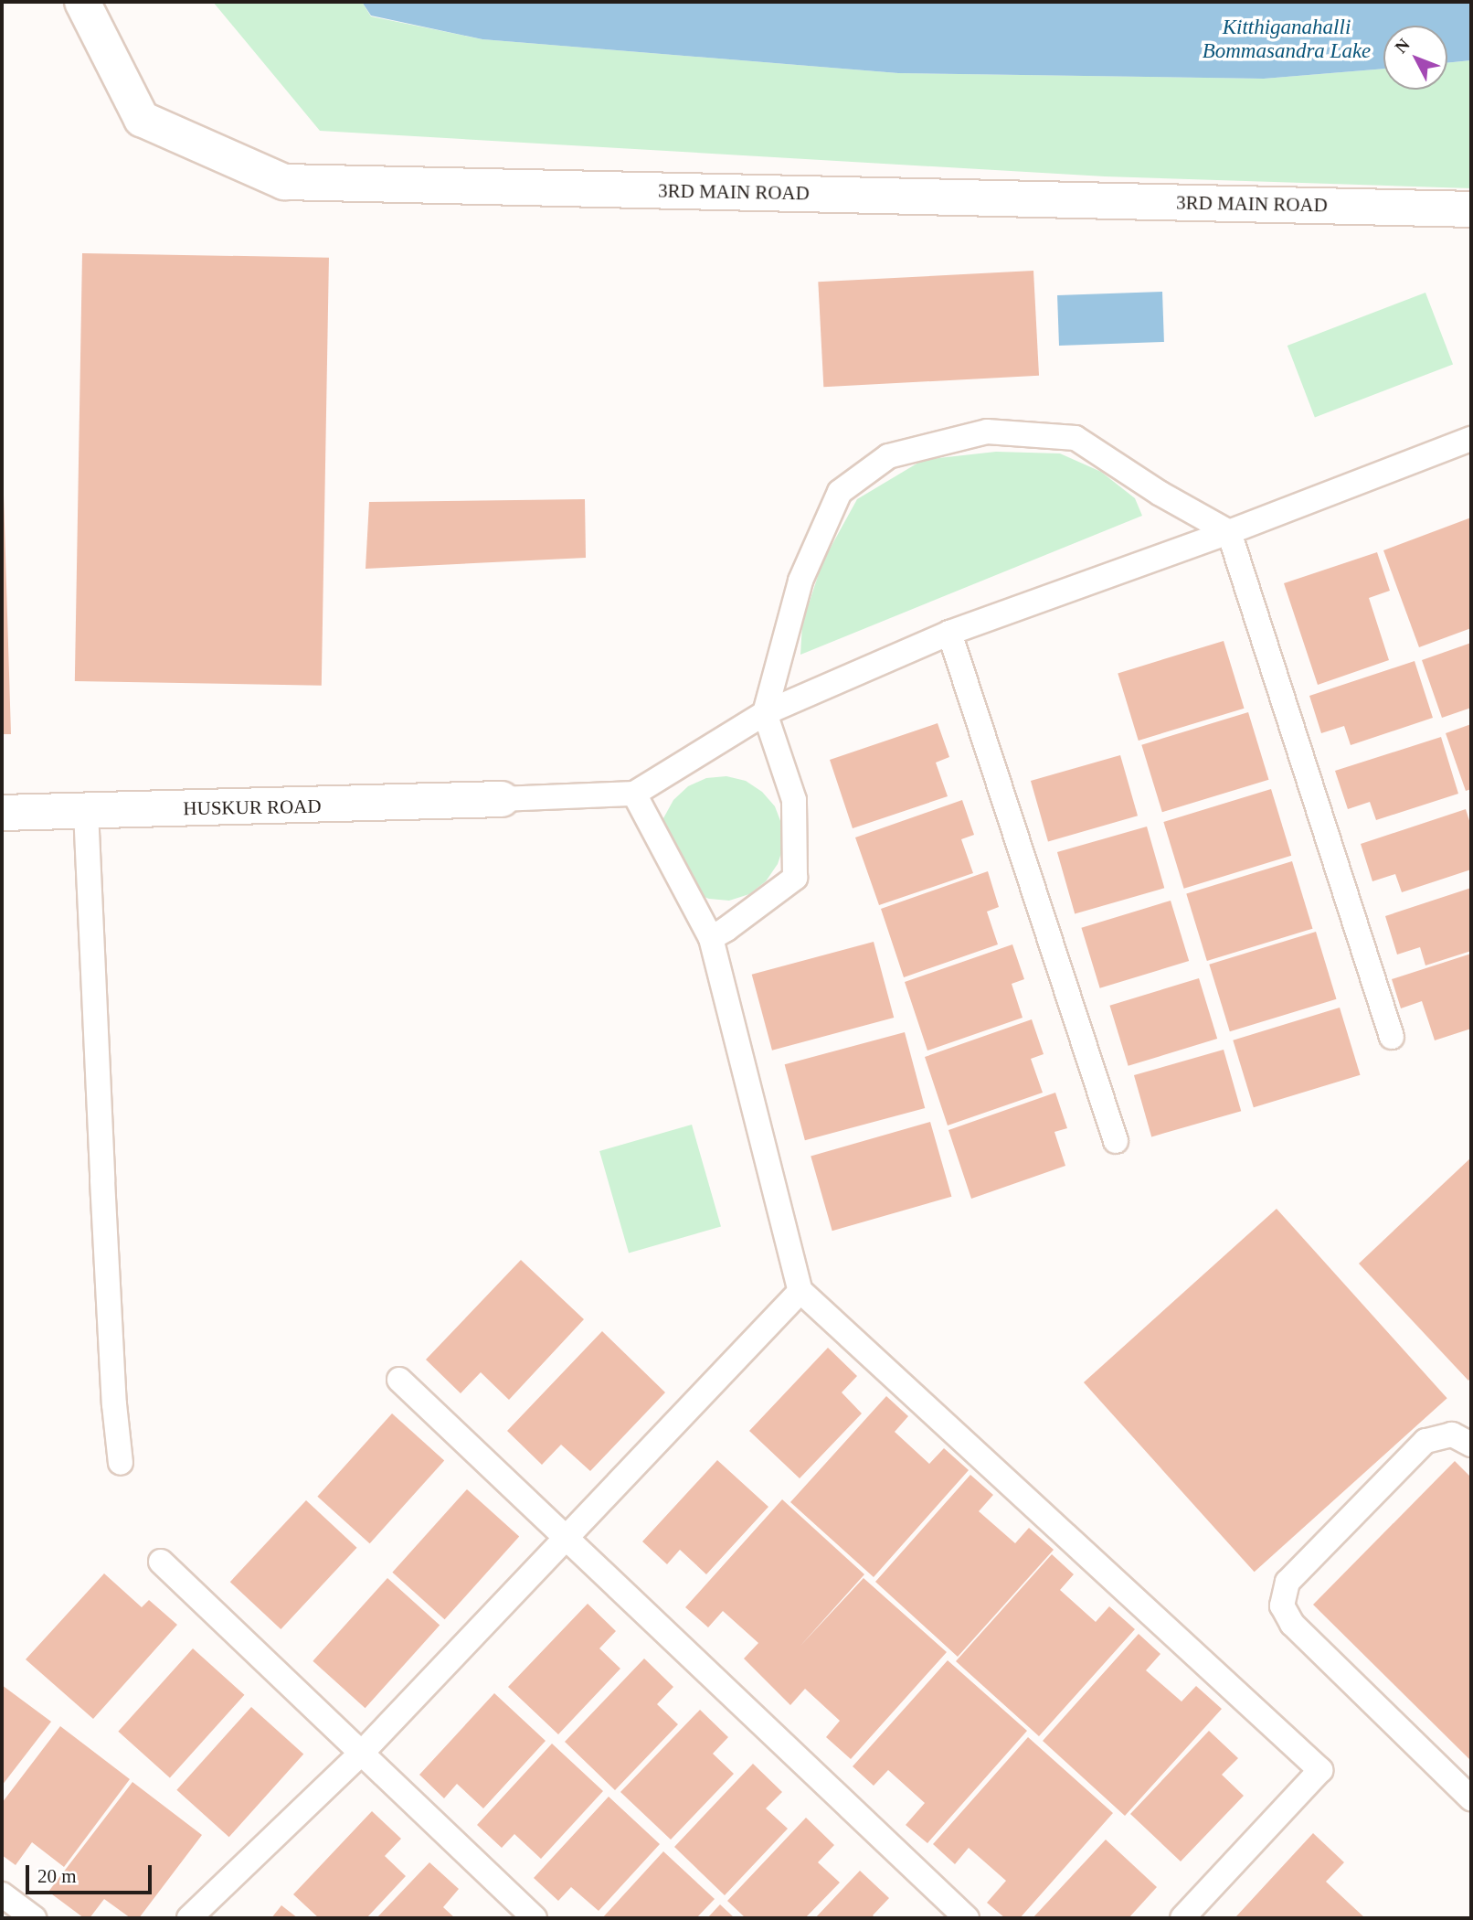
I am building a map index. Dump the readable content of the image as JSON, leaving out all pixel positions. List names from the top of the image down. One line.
{"streets":{"street":["3RD MAIN ROAD","HUSKUR ROAD"]},"water":["Kitthiganahalli Bommasandra Lake"],"scale_bar":"20 m","north":"top left"}
